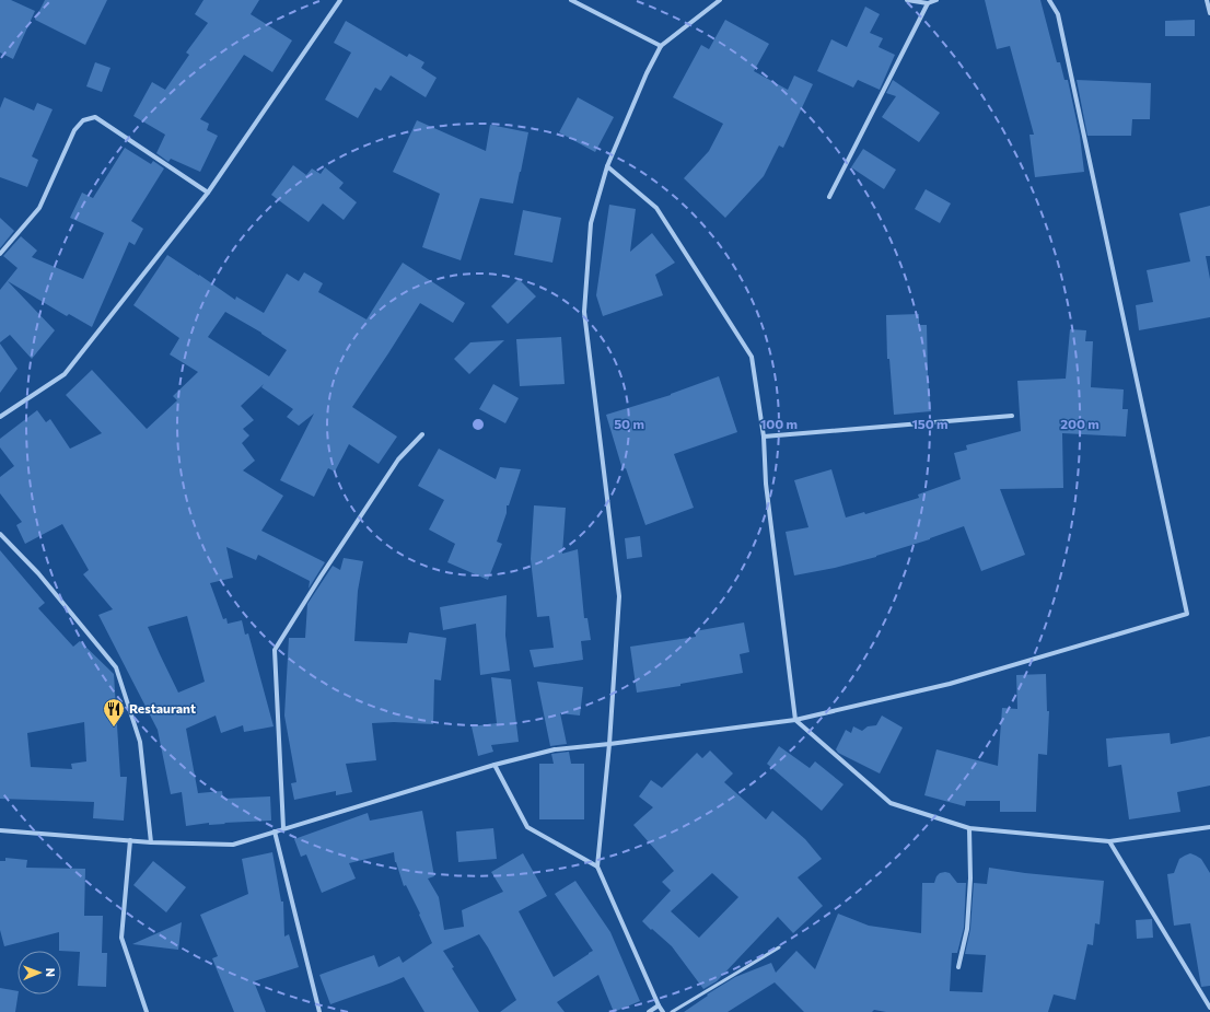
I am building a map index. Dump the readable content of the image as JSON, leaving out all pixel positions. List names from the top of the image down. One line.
{"places":{"restaurant":["Restaurant"]},"north":"right","rings":["50 m","100 m","150 m","200 m"]}
